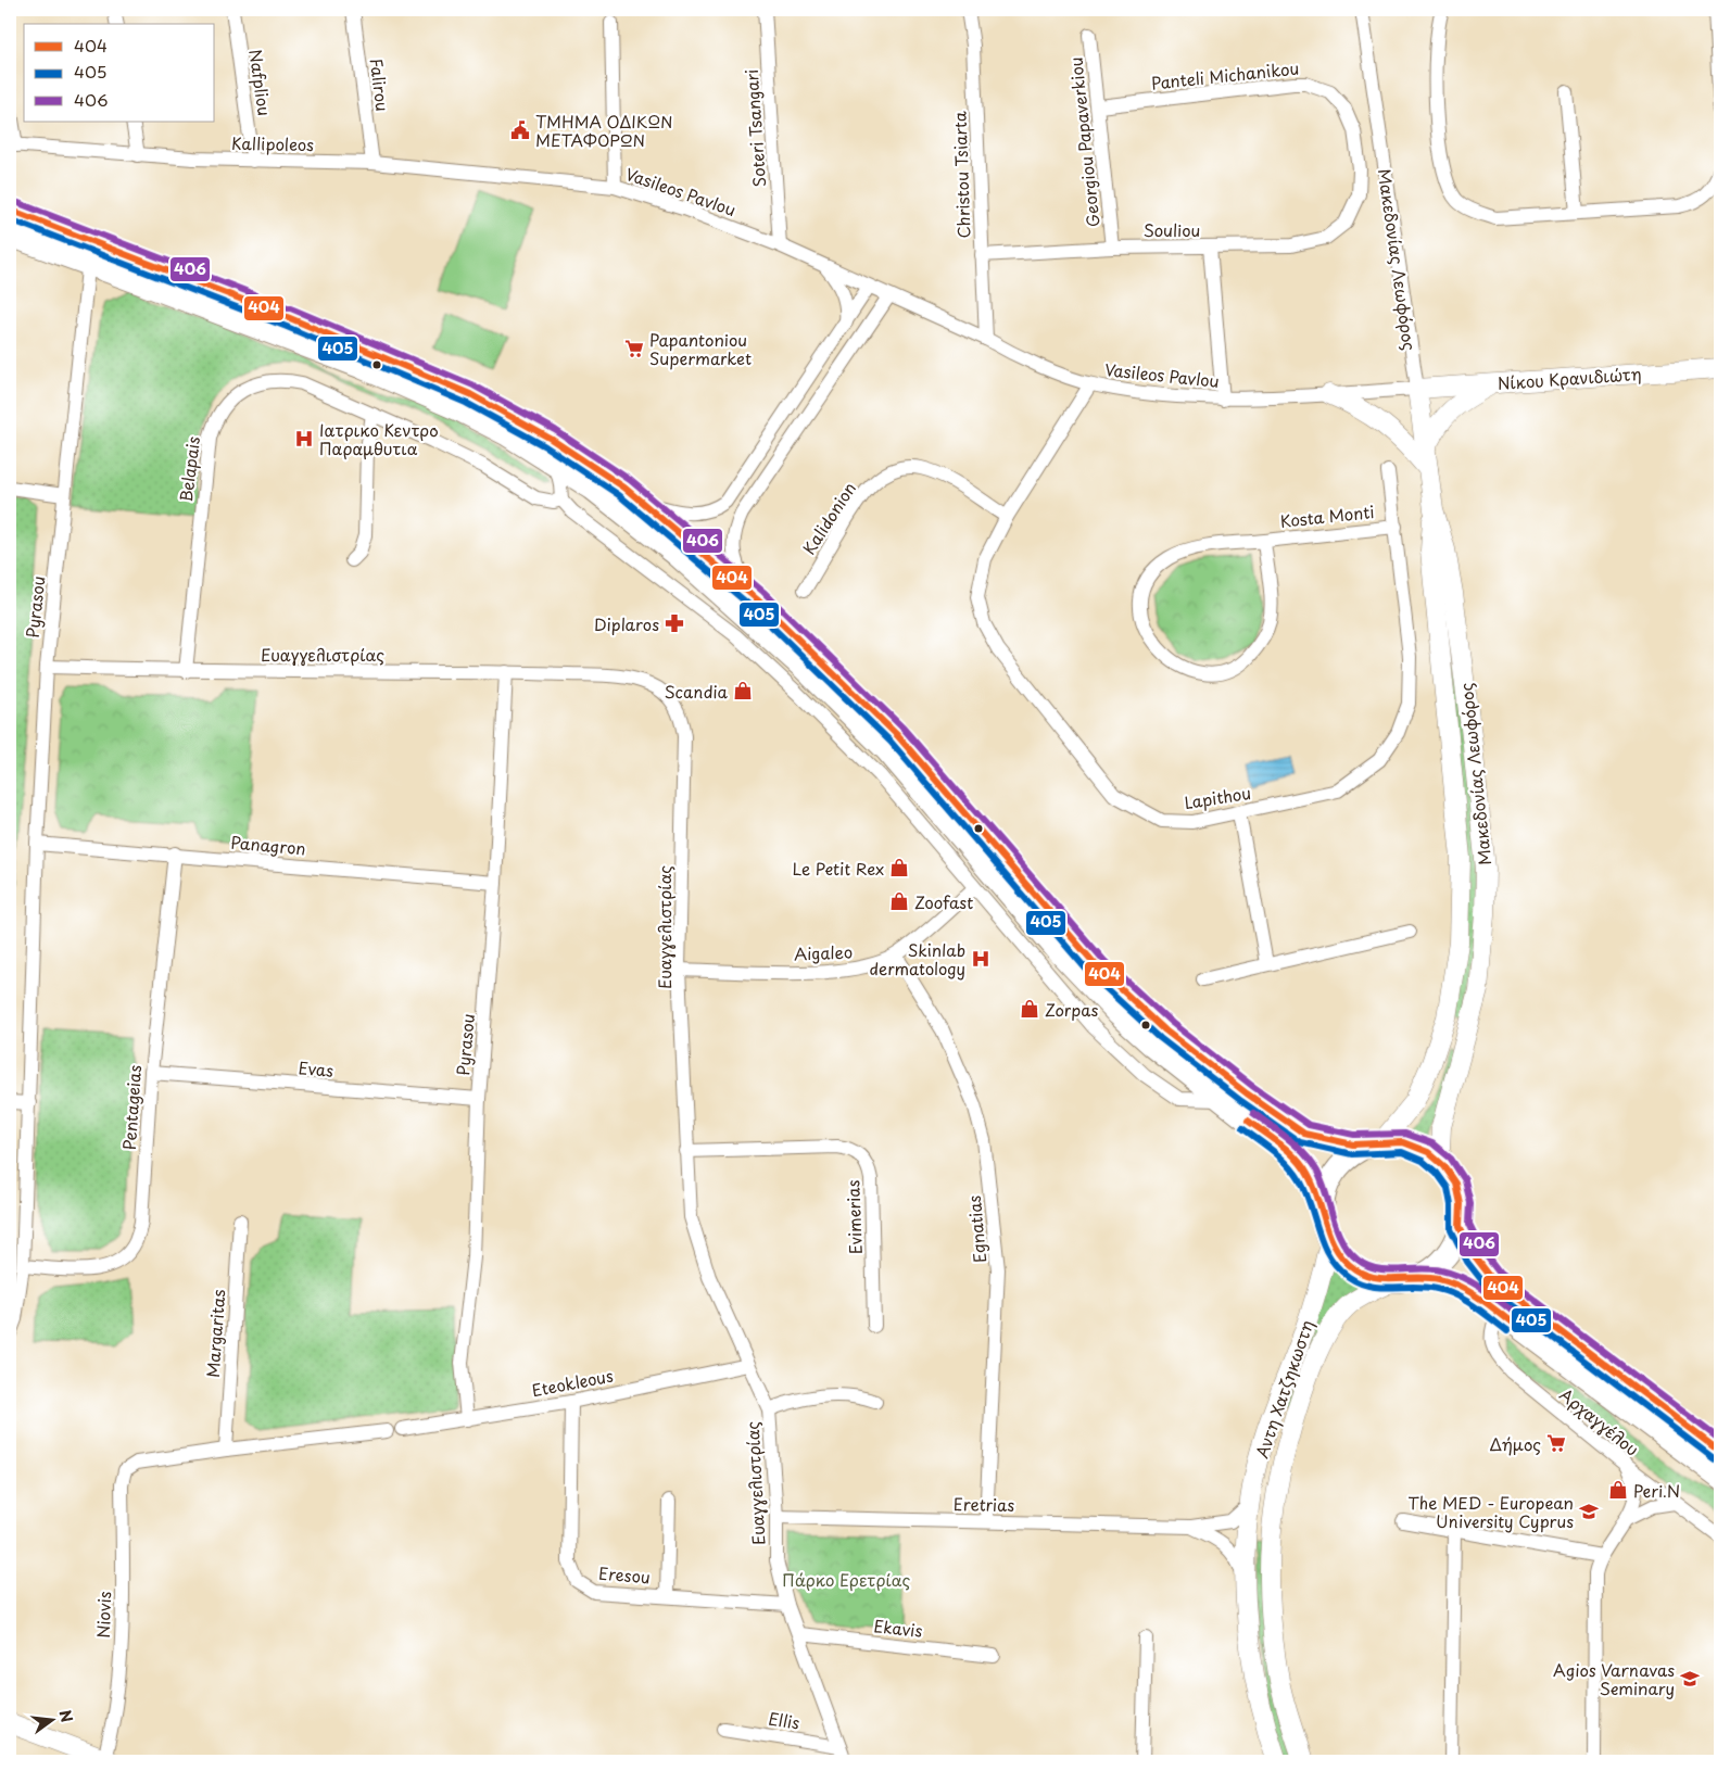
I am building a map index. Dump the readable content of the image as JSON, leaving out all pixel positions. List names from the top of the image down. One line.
{"streets":{"main road":["Μακεδονίας Λεωφόρος","Νίκου Κρανιδιώτη","Αντη Χατζηκωστη"],"street":["Panteli Michanikou","Nafpliou","Falirou","Soteri Tsangari","Georgiou Papaverkiou","Kallipoleos","Christou Tsiarta","Vasileos Pavlou","Souliou","Belapais","Kosta Monti","Kalidonion","Pyrasou","Ευαγγελιστρίας","Lapithou","Panagron","Aigaleo","Evas","Pentageias","Evimerias","Egnatias","Margaritas","Eteokleous","Αρχαγγέλου","Eretrias","Eresou","Niovis","Ekavis","Ellis"]},"crossings":[["Panteli Michanikou","Georgiou Papaverkiou"],["Panteli Michanikou","Souliou"],["Nafpliou","Kallipoleos"],["Falirou","Kallipoleos"],["Falirou","Vasileos Pavlou"],["Soteri Tsangari","Vasileos Pavlou"],["Georgiou Papaverkiou","Souliou"],["Kallipoleos","Vasileos Pavlou"],["Christou Tsiarta","Vasileos Pavlou"],["Christou Tsiarta","Souliou"],["Vasileos Pavlou","Souliou"],["Vasileos Pavlou","Μακεδονίας Λεωφόρος"],["Vasileos Pavlou","Νίκου Κρανιδιώτη"],["Vasileos Pavlou","Lapithou"],["Μακεδονίας Λεωφόρος","Νίκου Κρανιδιώτη"],["Μακεδονίας Λεωφόρος","Αντη Χατζηκωστη"],["Belapais","Ευαγγελιστρίας"],["Kosta Monti","Lapithou"],["Kalidonion","Lapithou"],["Pyrasou","Ευαγγελιστρίας"],["Pyrasou","Panagron"],["Pyrasou","Evas"],["Pyrasou","Pentageias"],["Pyrasou","Eteokleous"],["Ευαγγελιστρίας","Aigaleo"],["Ευαγγελιστρίας","Evimerias"],["Ευαγγελιστρίας","Eteokleous"],["Ευαγγελιστρίας","Eretrias"],["Ευαγγελιστρίας","Eresou"],["Ευαγγελιστρίας","Ekavis"],["Ευαγγελιστρίας","Ellis"],["Panagron","Pentageias"],["Aigaleo","Egnatias"],["Evas","Pentageias"],["Egnatias","Eretrias"],["Margaritas","Niovis"],["Eteokleous","Eresou"],["Αντη Χατζηκωστη","Eretrias"]],"parks":["Πάρκο Ερετρίας"],"places":{"public building":["ΤΜΗΜΑ ΟΔΙΚΩΝ ΜΕΤΑΦΟΡΩΝ"],"supermarket":["Papantoniou Supermarket","Δήμος"],"hospital":["Ιατρικο Κεντρο Παραμθυτια","Skinlab dermatology"],"pharmacy":["Diplaros"],"shop":["Scandia","Le Petit Rex","Zoofast","Zorpas","Peri.N"],"school or university":["The MED - European University Cyprus","Agios Varnavas Seminary"]},"lines":["transit line 406","transit line 404","transit line 405"],"legend":["404","405","406"],"north":"right"}
